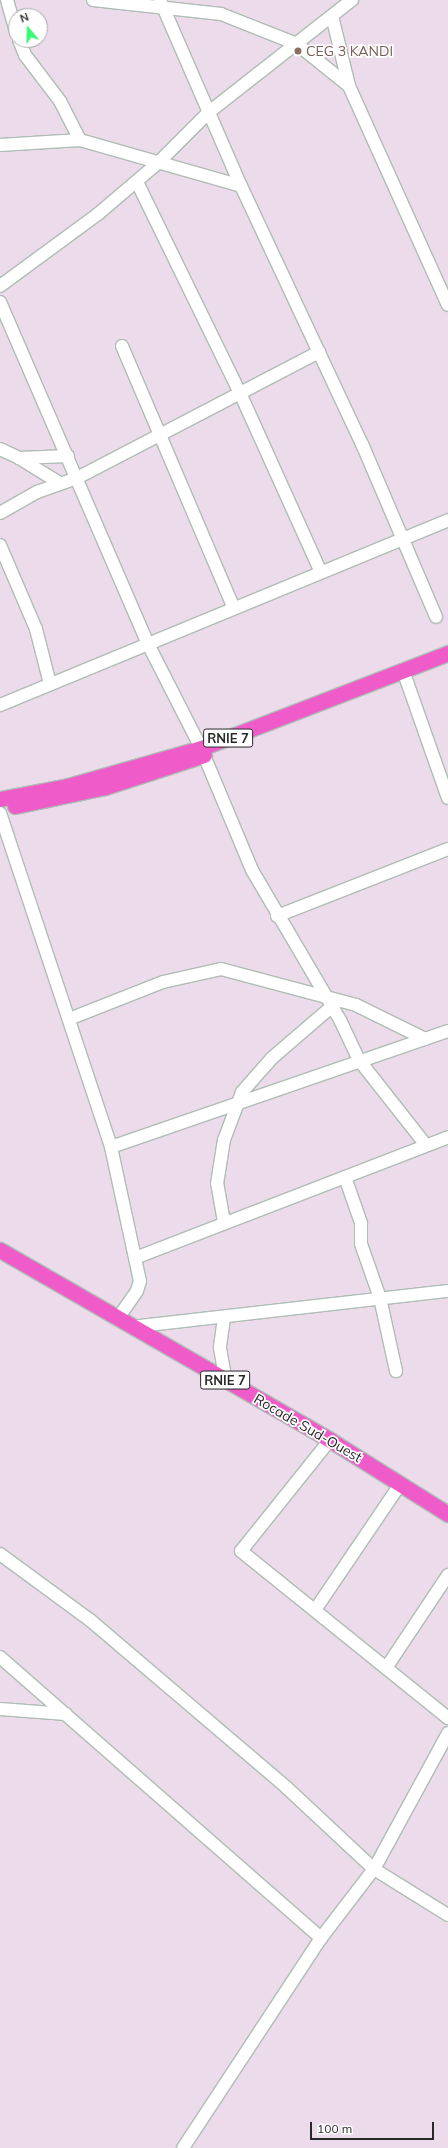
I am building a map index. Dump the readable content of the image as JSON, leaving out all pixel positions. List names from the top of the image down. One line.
{"streets":{"main road":["RNIE 7","Rocade Sud-Ouest"]},"places":["CEG 3 KANDI"],"scale_bar":"100 m","north":"top"}
